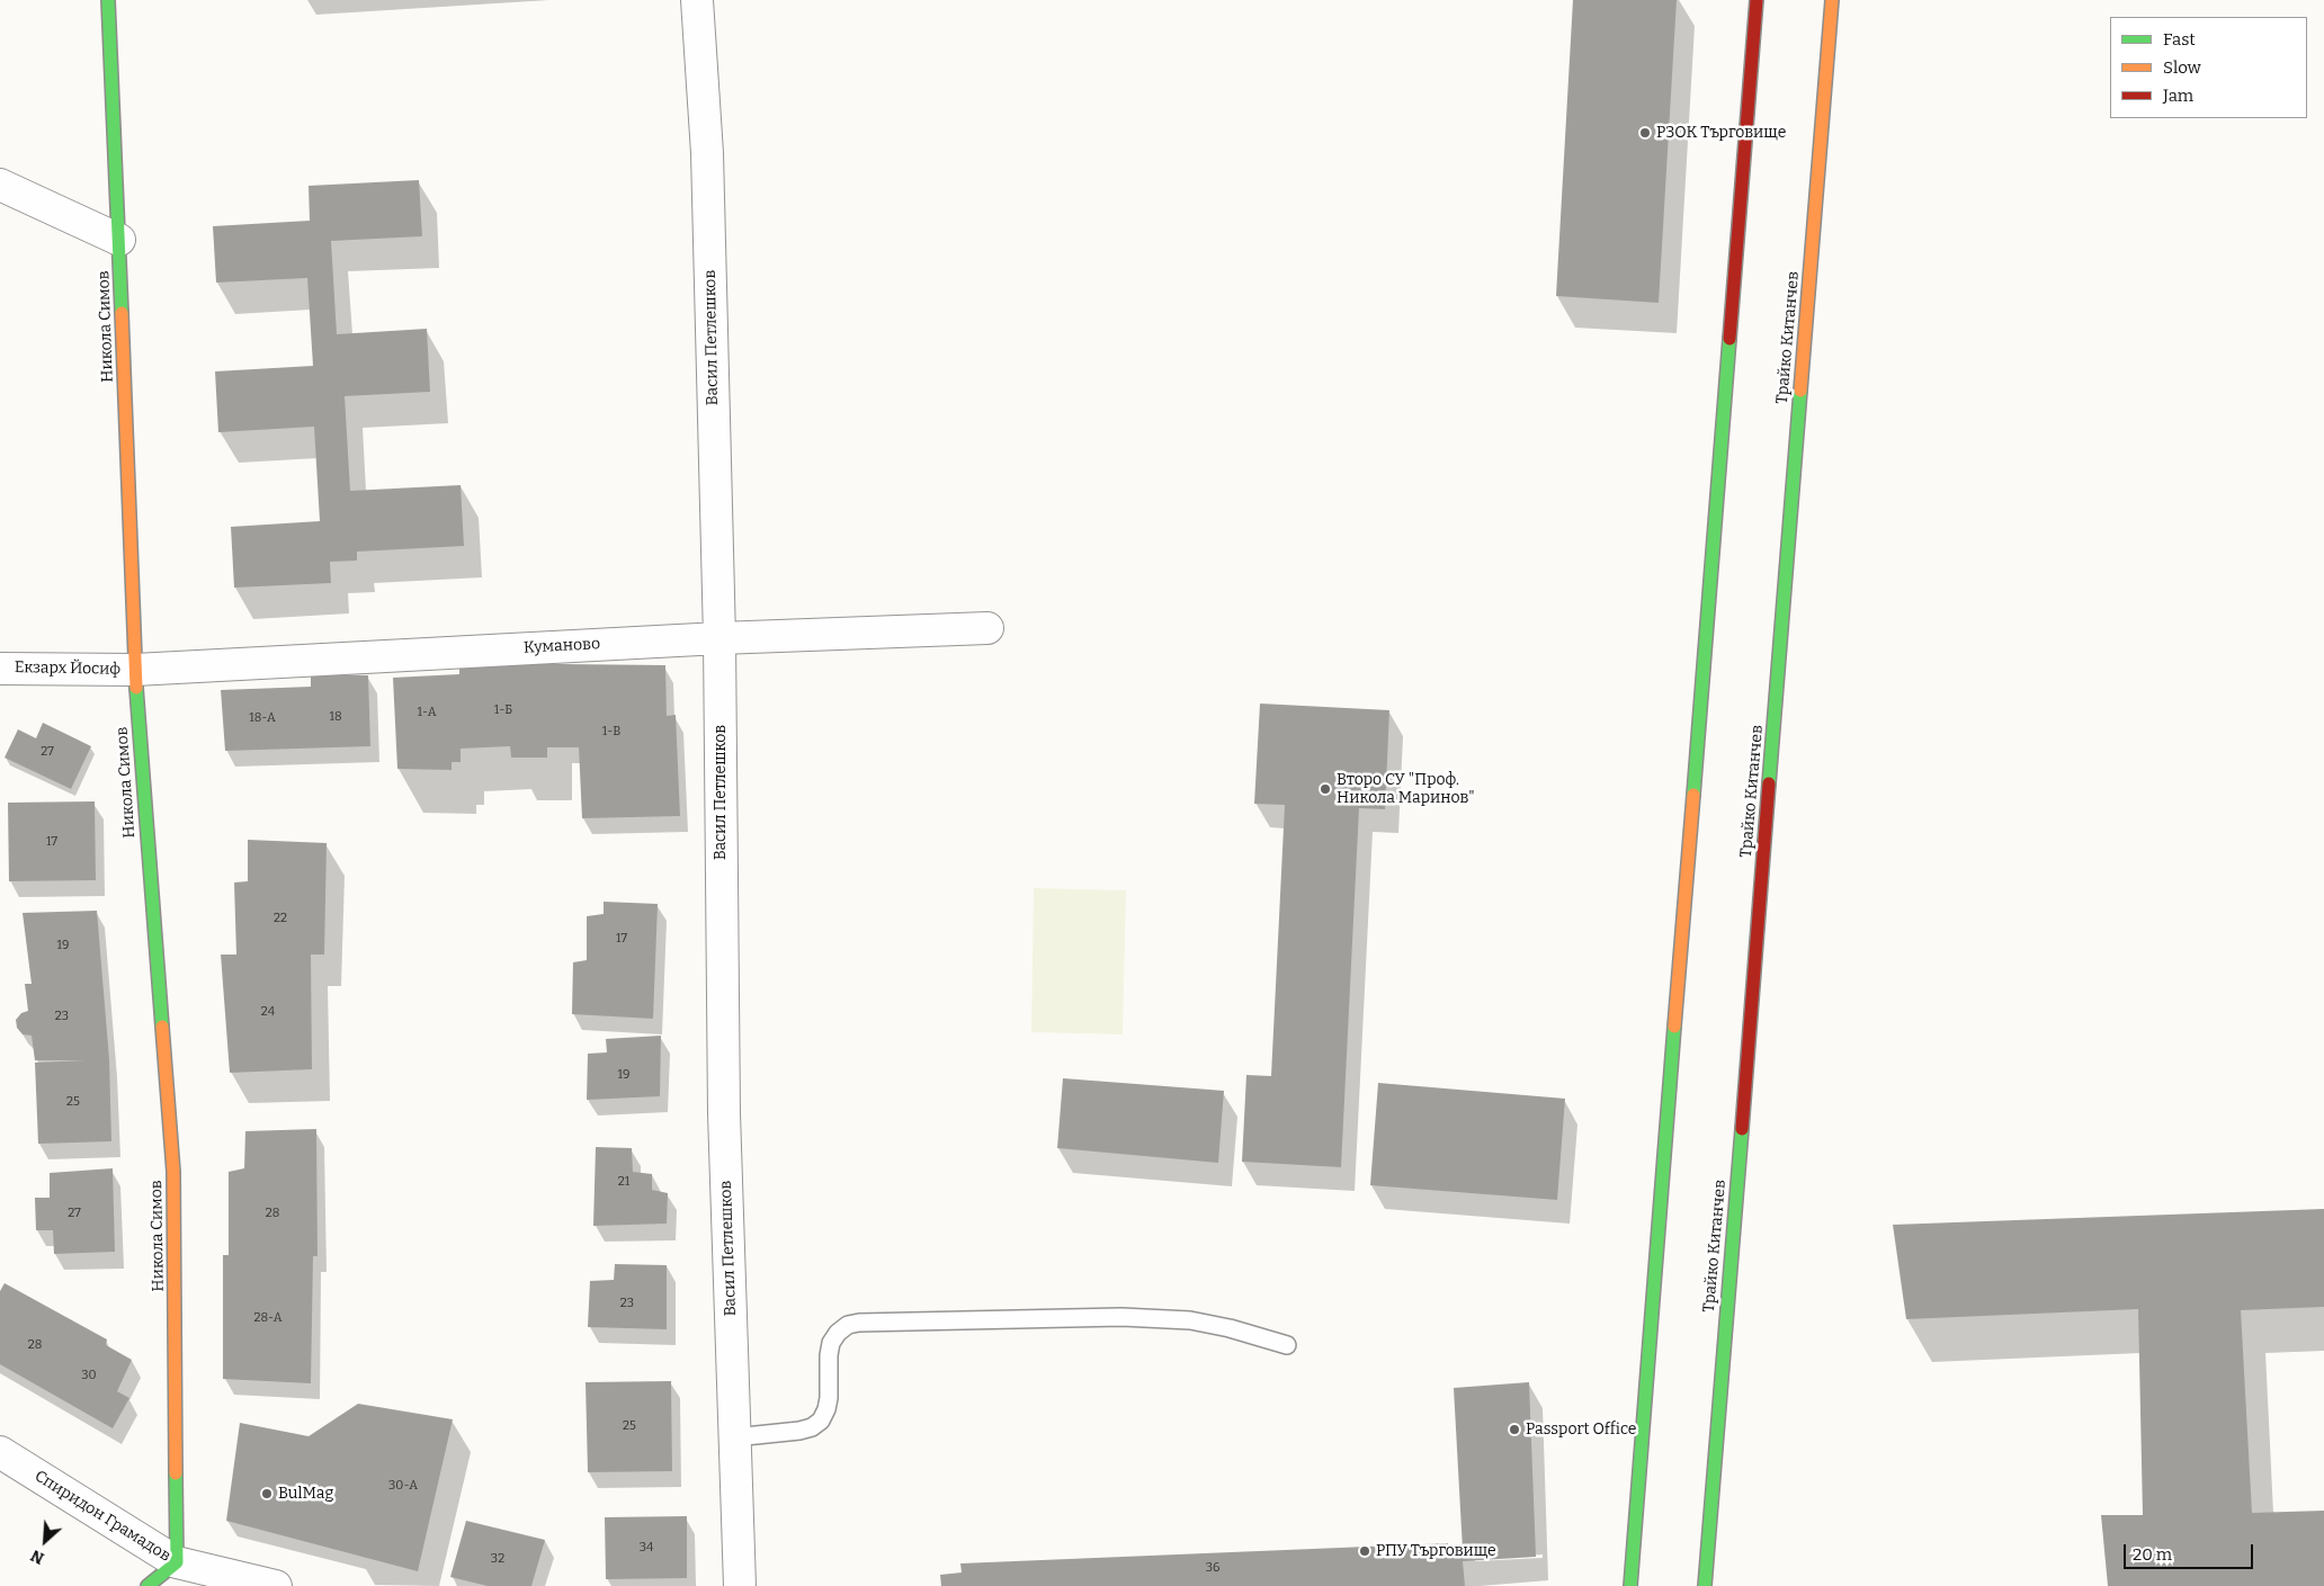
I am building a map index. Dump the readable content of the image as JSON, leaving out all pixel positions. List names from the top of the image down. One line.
{"streets":{"street":["Никола Симов","Васил Петлешков","Трайко Китанчев","Куманово","Екзарх Йосиф","Спиридон Грамадов"]},"crossings":[["Никола Симов","Куманово"],["Никола Симов","Екзарх Йосиф"],["Никола Симов","Спиридон Грамадов"],["Васил Петлешков","Куманово"],["Куманово","Екзарх Йосиф"]],"places":["РЗОК Търговище","Второ СУ \"Проф. Никола Маринов\"","Passport Office","BulMag","РПУ Търговище"],"house_numbers":["1-Б","1-А","18","18-А","1-В","27","17","22","17","19","24","23","19","25","21","27","28","23","28-А","28","30","25","30-А","34","32","36"],"legend":["Fast","Slow","Jam"],"scale_bar":"20 m","north":"bottom left"}
